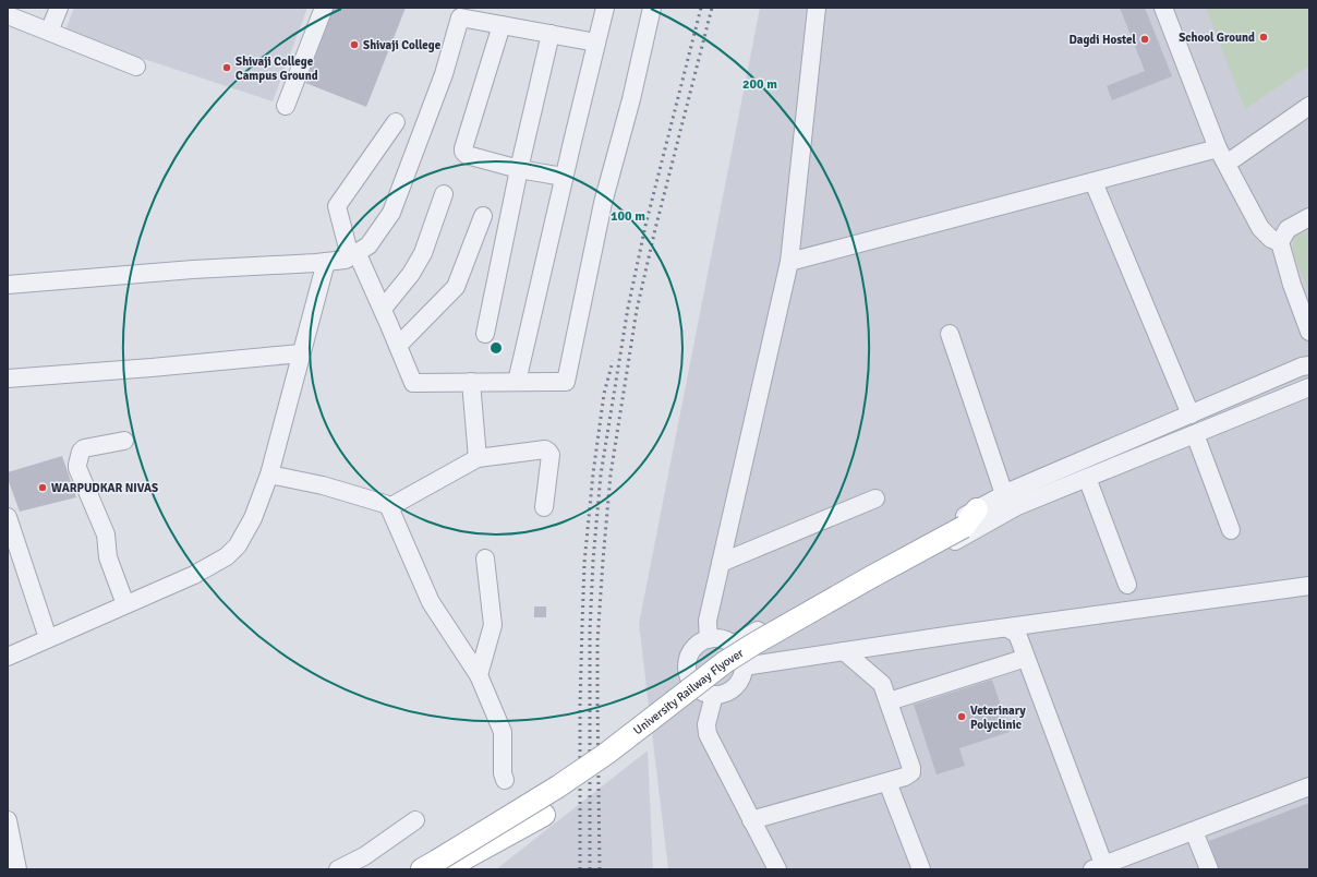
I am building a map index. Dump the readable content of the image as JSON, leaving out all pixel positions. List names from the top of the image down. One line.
{"streets":{"main road":["University Railway Flyover"]},"places":["School Ground","Dagdi Hostel","Shivaji College","Shivaji College Campus Ground","WARPUDKAR NIVAS","Veterinary Polyclinic"],"rings":["200 m","100 m"]}
